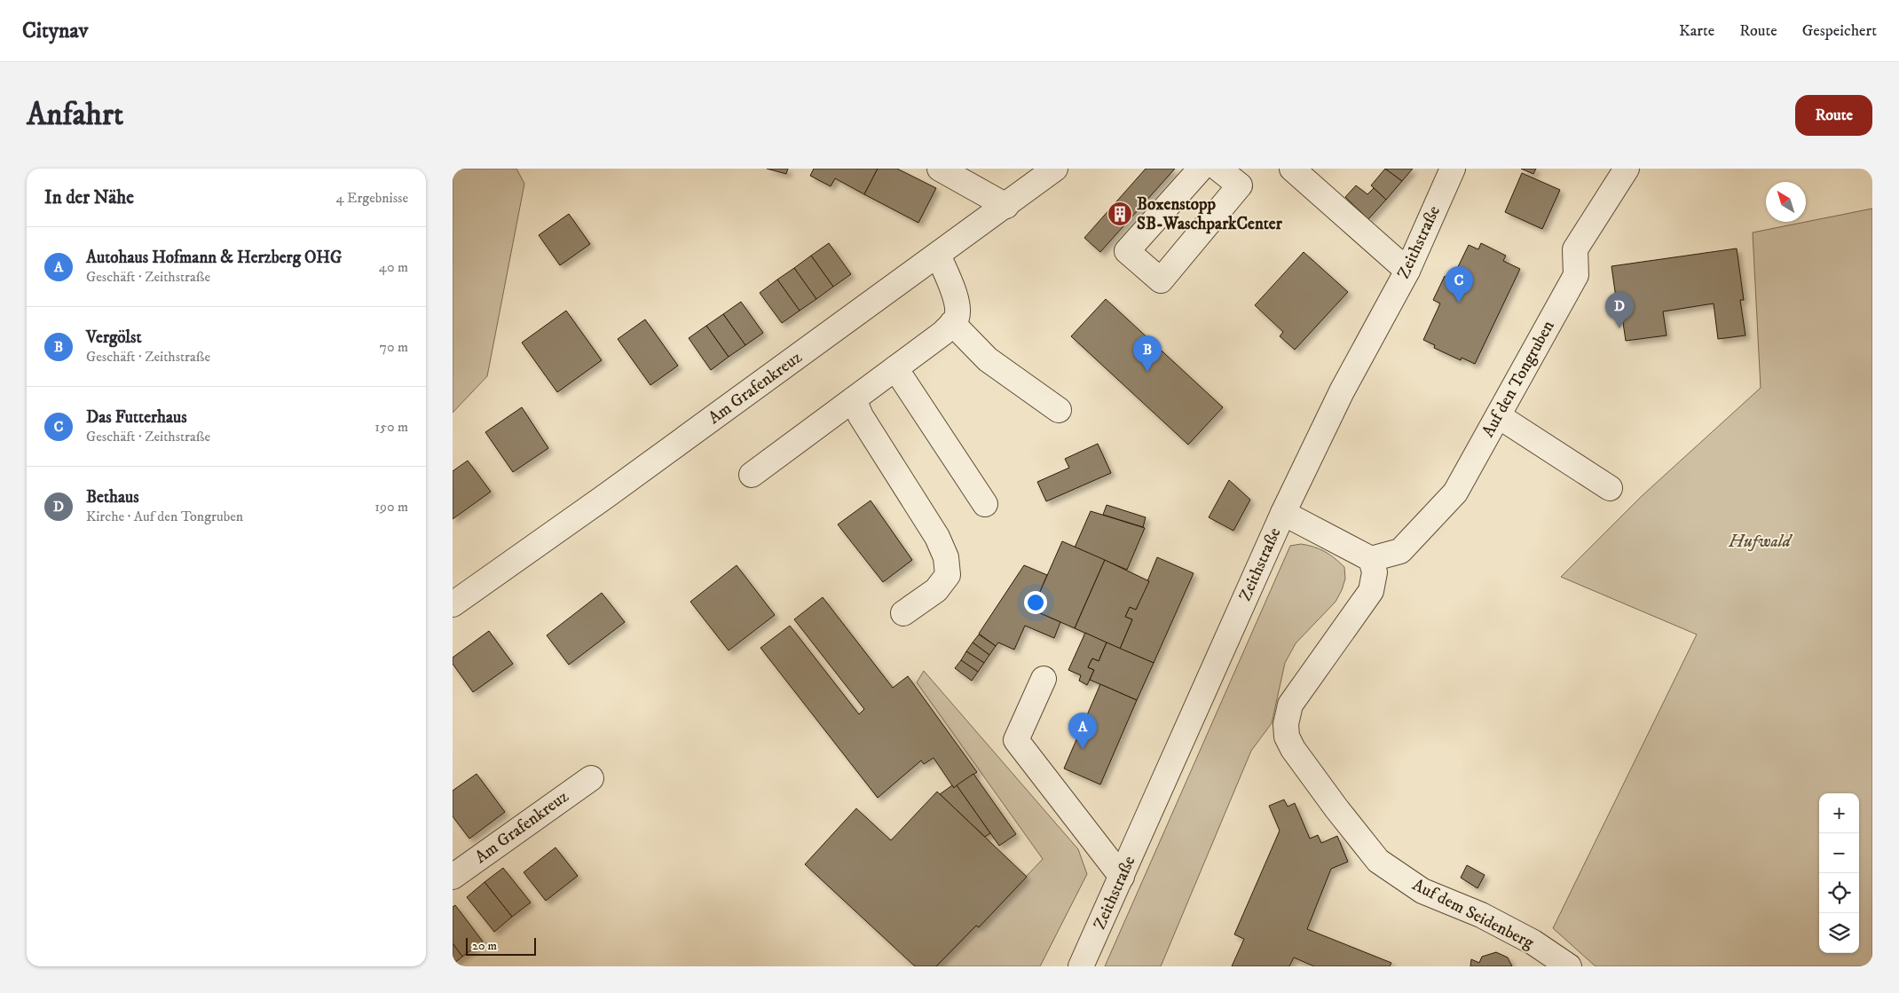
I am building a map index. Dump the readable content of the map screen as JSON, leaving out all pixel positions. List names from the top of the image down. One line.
{"streets":{"street":["Zeithstraße","Auf den Tongruben","Am Grafenkreuz","Auf dem Seidenberg"]},"crossings":[["Auf den Tongruben","Auf dem Seidenberg"]],"parks":["Hufwald"],"places":{"building":["Boxenstopp SB-WaschparkCenter"]},"scale_bar":"20 m","north":"top left","page":{"header":"Citynav","nav":["Karte","Route","Gespeichert"],"buttons":"Route","title":"Anfahrt","heading":["In der Nähe","4 Ergebnisse"],"list":[{"mark":"A","name":"Autohaus Hofmann & Herzberg OHG","note":"Geschäft · Zeithstraße","value":"40 m"},{"mark":"B","name":"Vergölst","note":"Geschäft · Zeithstraße","value":"70 m"},{"mark":"C","name":"Das Futterhaus","note":"Geschäft · Zeithstraße","value":"150 m"},{"mark":"D","name":"Bethaus","note":"Kirche · Auf den Tongruben","value":"190 m"}],"pins":["C","D","B","A"],"map_buttons":["+","−"],"scale":"20 m"}}
